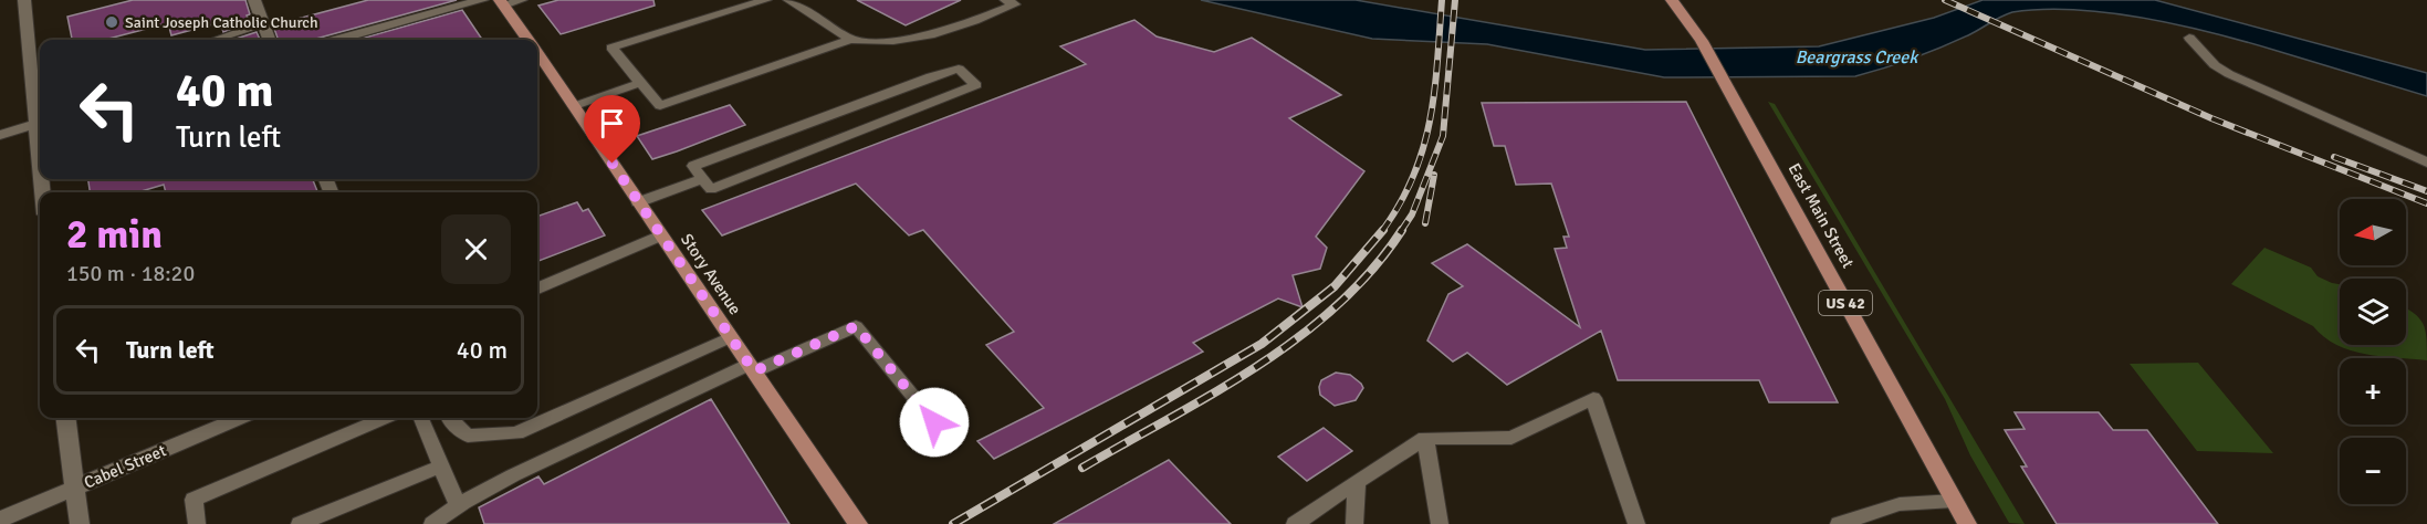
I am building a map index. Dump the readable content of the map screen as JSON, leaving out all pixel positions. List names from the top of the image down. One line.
{"streets":{"main road":["East Main Street","Story Avenue","US 42"],"street":["Cabel Street"]},"water":["Beargrass Creek"],"places":["Saint Joseph Catholic Church"],"north":"left","page":{"turn":["40 m","Turn left"],"heading":["2 min","150 m · 18:20"],"map_buttons":["+","−"],"list":[{"name":"Turn left","value":"40 m"}]}}
